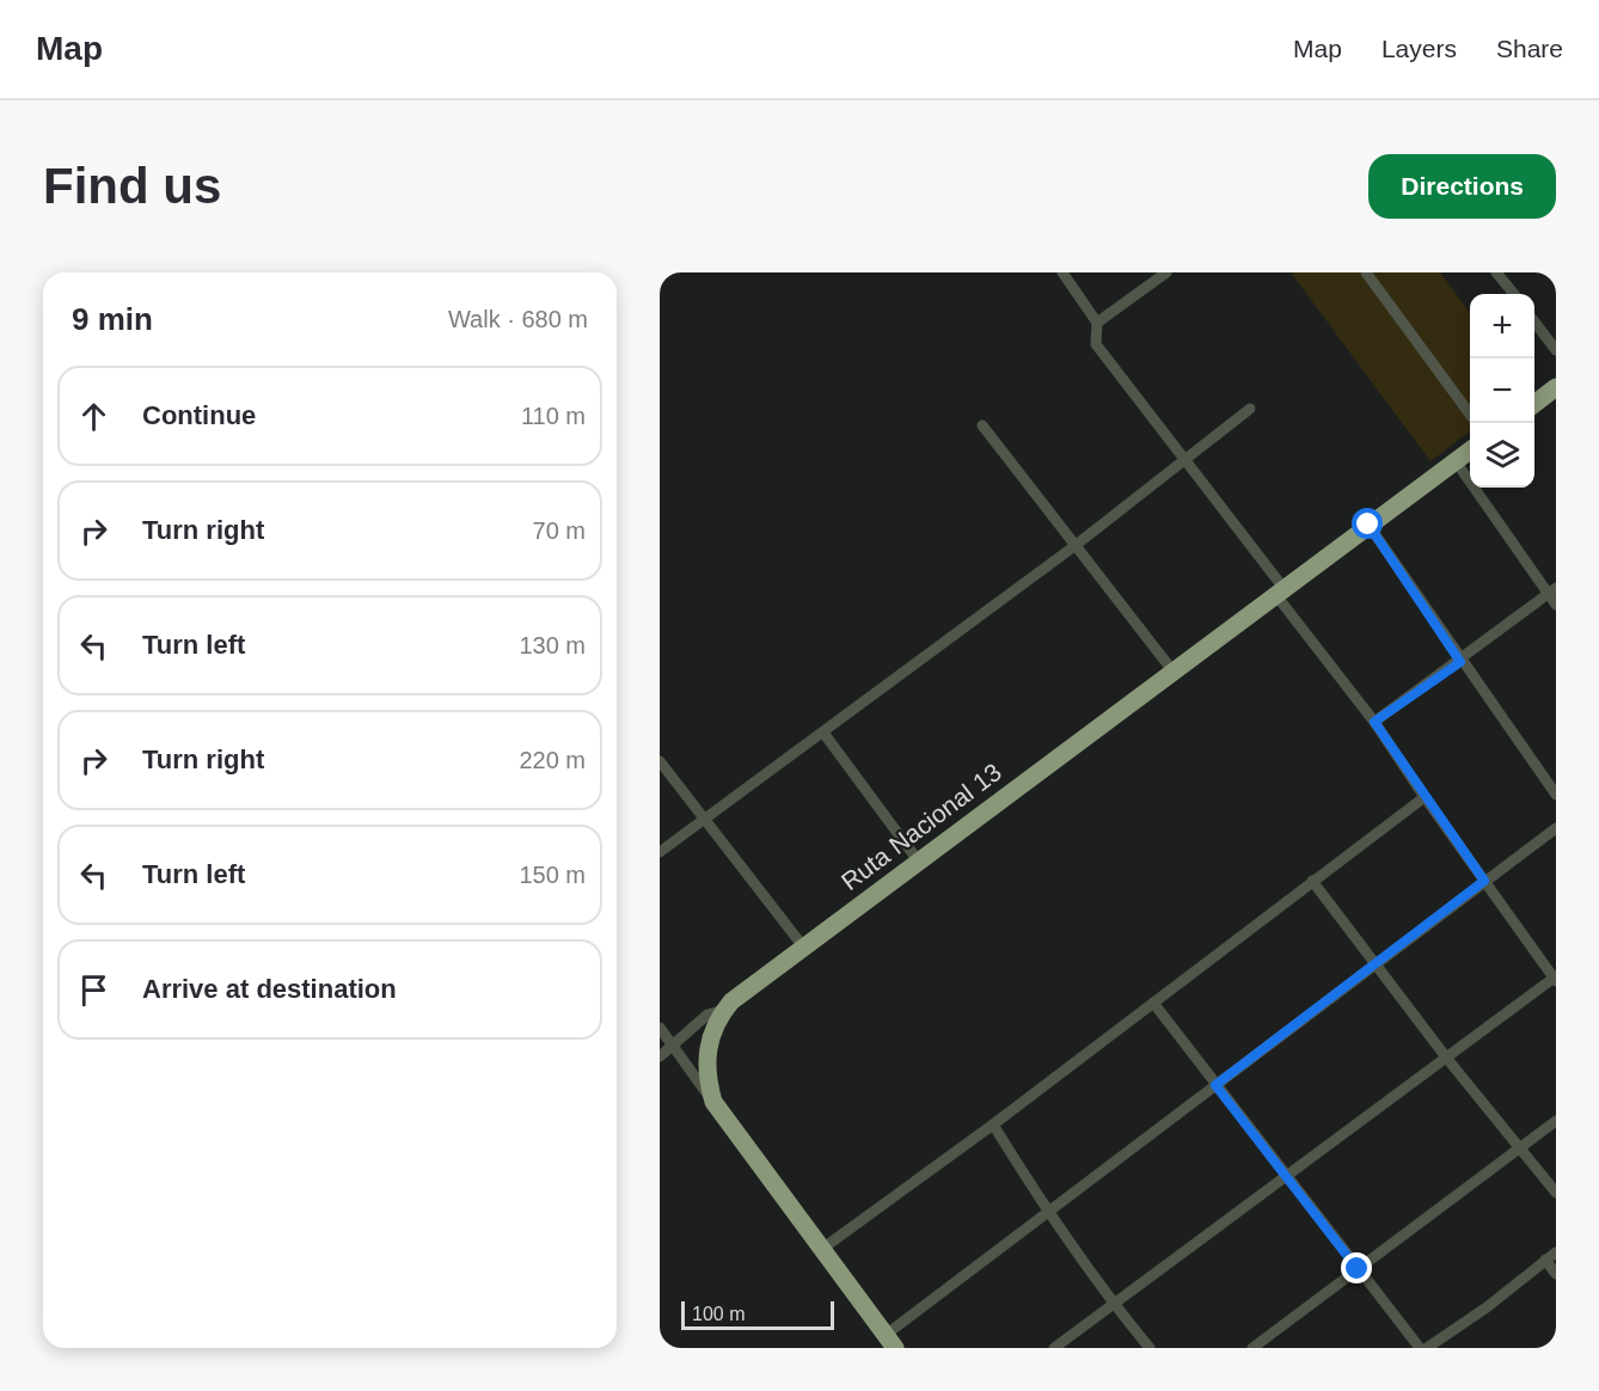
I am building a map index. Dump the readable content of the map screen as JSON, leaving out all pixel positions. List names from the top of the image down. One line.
{"streets":{"highway":["Ruta Nacional 13"]},"scale_bar":"100 m","page":{"header":"Map","nav":["Map","Layers","Share"],"buttons":"Directions","title":"Find us","heading":["9 min","Walk · 680 m"],"map_buttons":["+","−"],"list":[["Continue","110 m"],["Turn right","70 m"],["Turn left","130 m"],["Turn right","220 m"],["Turn left","150 m"],"Arrive at destination"],"scale":"100 m"}}
